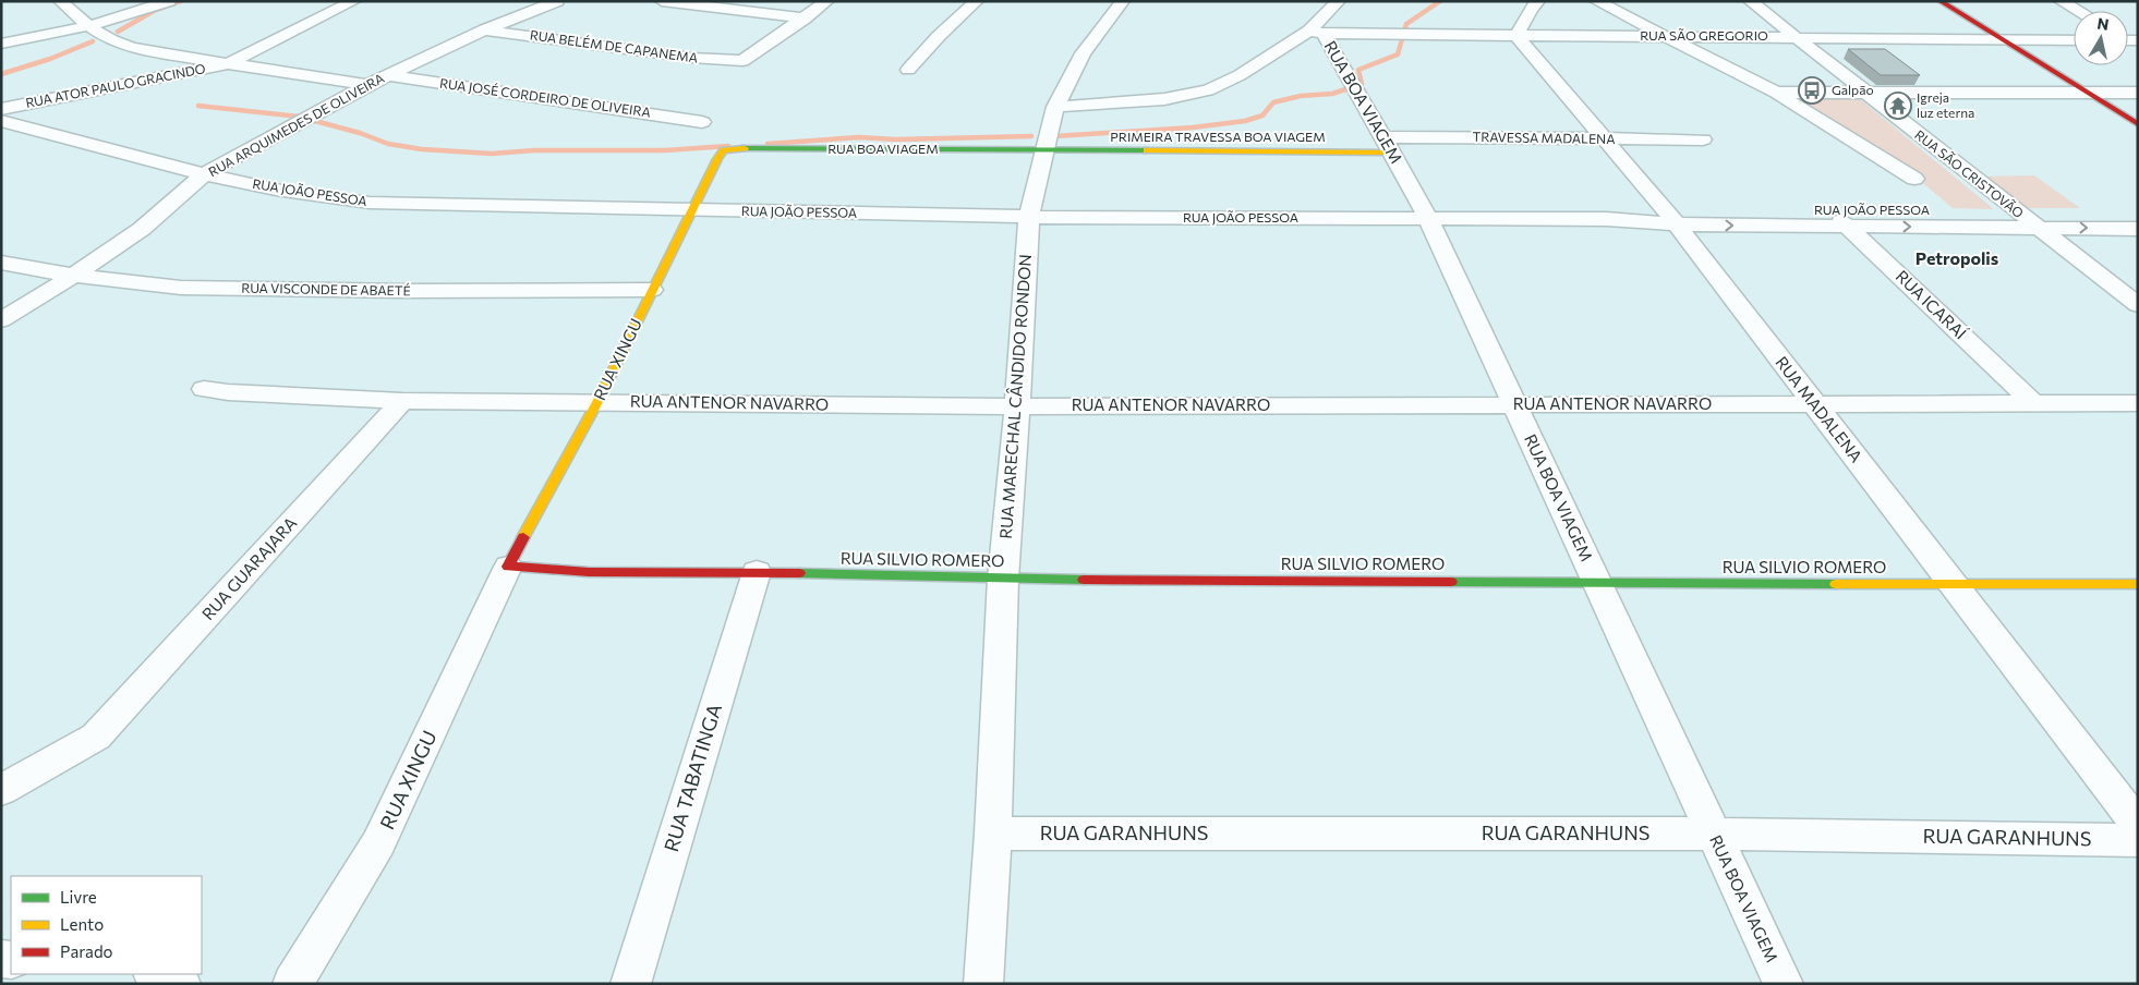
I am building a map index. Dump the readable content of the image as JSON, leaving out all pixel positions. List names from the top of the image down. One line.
{"streets":{"street":["RUA SÃO GREGORIO","RUA BELÉM DE CAPANEMA","RUA ATOR PAULO GRACINDO","RUA JOSÉ CORDEIRO DE OLIVEIRA","RUA BOA VIAGEM","RUA ARQUIMEDES DE OLIVEIRA","PRIMEIRA TRAVESSA BOA VIAGEM","TRAVESSA MADALENA","RUA SÃO CRISTOVÃO","RUA JOÃO PESSOA","RUA VISCONDE DE ABAETÉ","RUA ICARAÍ","RUA XINGU","RUA MARECHAL CÂNDIDO RONDON","RUA ANTENOR NAVARRO","RUA MADALENA","RUA SILVIO ROMERO","RUA GUARAJARA","RUA TABATINGA","RUA GARANHUNS"]},"crossings":[["RUA SÃO GREGORIO","RUA BOA VIAGEM"],["RUA SÃO GREGORIO","RUA SÃO CRISTOVÃO"],["RUA SÃO GREGORIO","RUA MADALENA"],["RUA BELÉM DE CAPANEMA","RUA ARQUIMEDES DE OLIVEIRA"],["RUA JOSÉ CORDEIRO DE OLIVEIRA","RUA ARQUIMEDES DE OLIVEIRA"],["RUA BOA VIAGEM","PRIMEIRA TRAVESSA BOA VIAGEM"],["RUA BOA VIAGEM","TRAVESSA MADALENA"],["RUA BOA VIAGEM","RUA JOÃO PESSOA"],["RUA BOA VIAGEM","RUA XINGU"],["RUA BOA VIAGEM","RUA MARECHAL CÂNDIDO RONDON"],["RUA BOA VIAGEM","RUA ANTENOR NAVARRO"],["RUA BOA VIAGEM","RUA SILVIO ROMERO"],["RUA BOA VIAGEM","RUA GARANHUNS"],["RUA ARQUIMEDES DE OLIVEIRA","RUA JOÃO PESSOA"],["RUA ARQUIMEDES DE OLIVEIRA","RUA VISCONDE DE ABAETÉ"],["PRIMEIRA TRAVESSA BOA VIAGEM","TRAVESSA MADALENA"],["PRIMEIRA TRAVESSA BOA VIAGEM","RUA MARECHAL CÂNDIDO RONDON"],["TRAVESSA MADALENA","RUA MADALENA"],["RUA SÃO CRISTOVÃO","RUA JOÃO PESSOA"],["RUA JOÃO PESSOA","RUA ICARAÍ"],["RUA JOÃO PESSOA","RUA XINGU"],["RUA JOÃO PESSOA","RUA MARECHAL CÂNDIDO RONDON"],["RUA JOÃO PESSOA","RUA MADALENA"],["RUA VISCONDE DE ABAETÉ","RUA XINGU"],["RUA ICARAÍ","RUA ANTENOR NAVARRO"],["RUA XINGU","RUA ANTENOR NAVARRO"],["RUA XINGU","RUA SILVIO ROMERO"],["RUA MARECHAL CÂNDIDO RONDON","RUA ANTENOR NAVARRO"],["RUA MARECHAL CÂNDIDO RONDON","RUA SILVIO ROMERO"],["RUA MARECHAL CÂNDIDO RONDON","RUA GARANHUNS"],["RUA ANTENOR NAVARRO","RUA MADALENA"],["RUA ANTENOR NAVARRO","RUA GUARAJARA"],["RUA MADALENA","RUA SILVIO ROMERO"],["RUA SILVIO ROMERO","RUA TABATINGA"]],"districts":["Petropolis"],"places":{"bus stop":["Galpão"],"temple":["Igreja luz eterna"]},"legend":["Livre","Lento","Parado"],"north":"top"}
